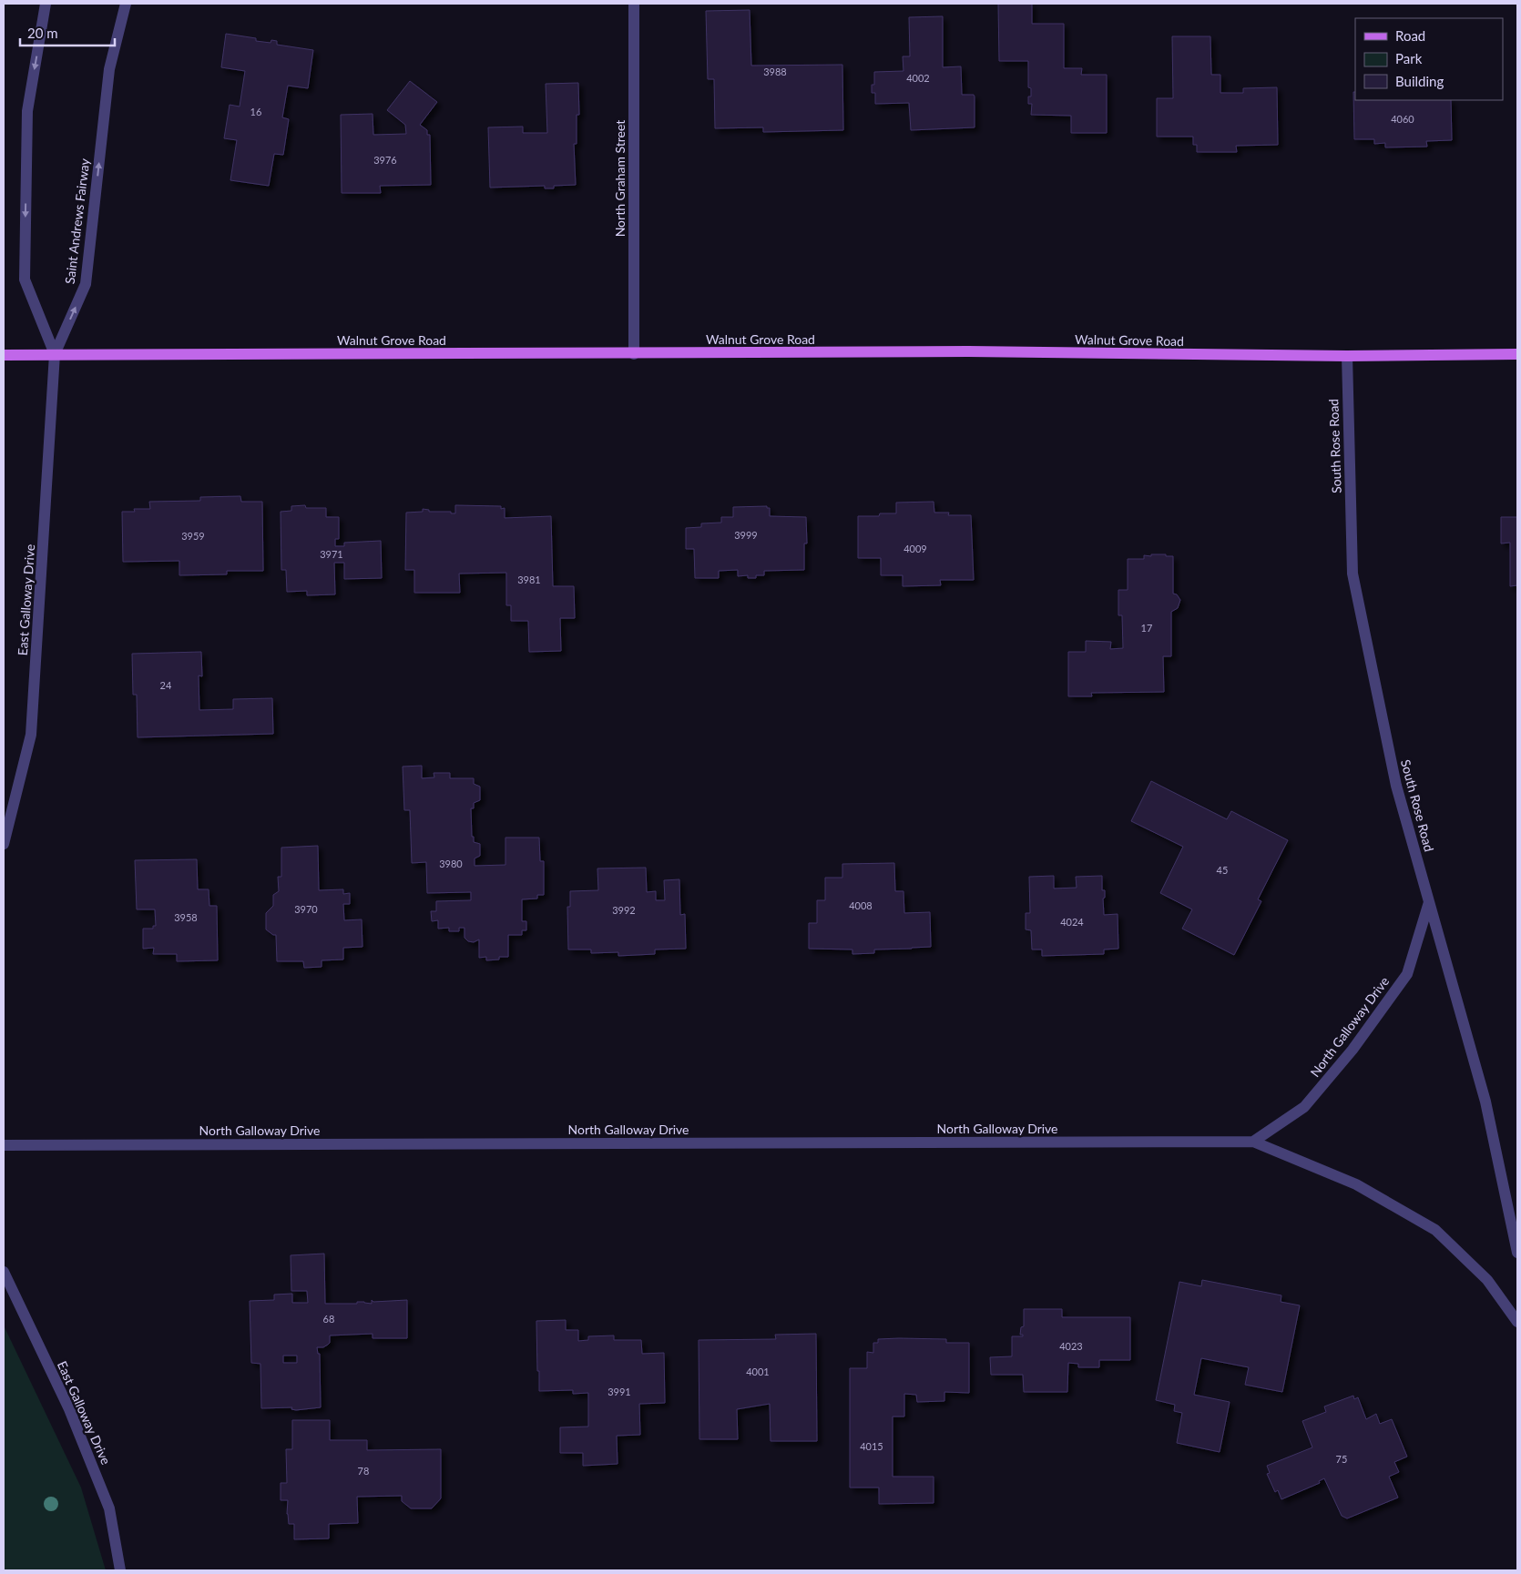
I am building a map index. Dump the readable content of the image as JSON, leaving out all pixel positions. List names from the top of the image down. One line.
{"streets":{"main road":["Walnut Grove Road"],"street":["North Graham Street","Saint Andrews Fairway","South Rose Road","East Galloway Drive","North Galloway Drive"]},"crossings":[["North Graham Street","Walnut Grove Road"],["Saint Andrews Fairway","Walnut Grove Road"],["Saint Andrews Fairway","East Galloway Drive"],["Walnut Grove Road","South Rose Road"],["Walnut Grove Road","East Galloway Drive"],["South Rose Road","North Galloway Drive"]],"house_numbers":["3988","4002","16","4060","3976","3999","3959","4009","3971","3981","17","24","3980","45","4008","3970","3992","3958","4024","68","4023","4001","3991","4015","75","78"],"legend":["Road","Park","Building"],"scale_bar":"20 m"}
